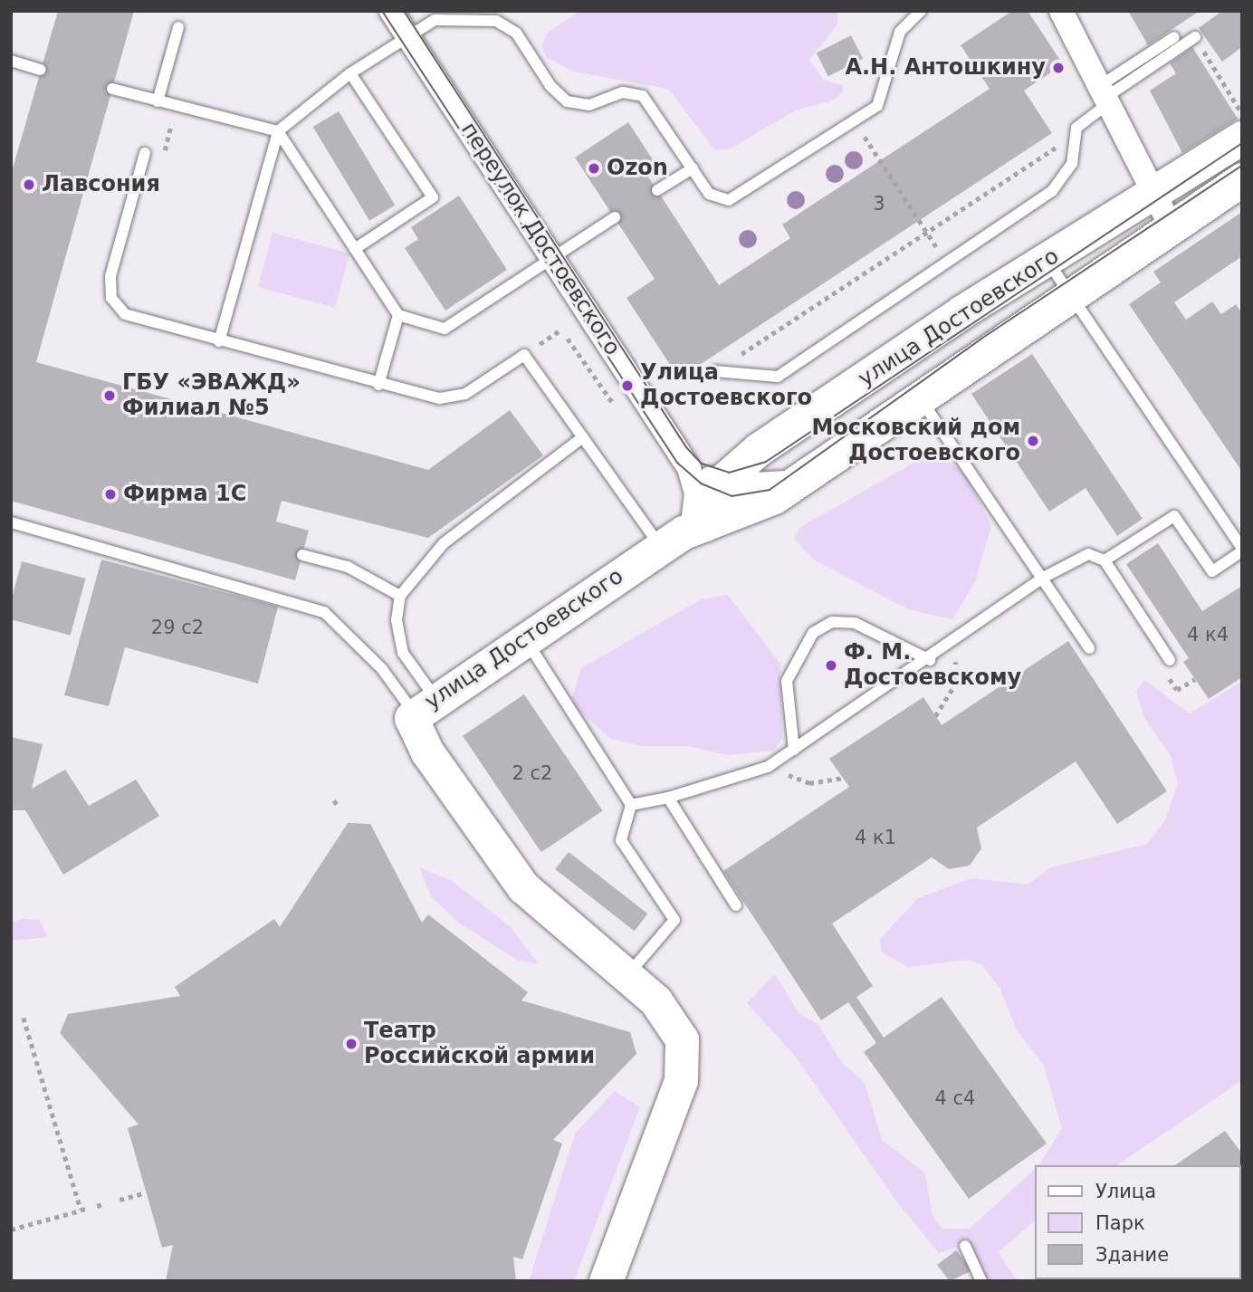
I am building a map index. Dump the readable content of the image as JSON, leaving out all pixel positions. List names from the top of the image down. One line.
{"streets":{"street":["переулок Достоевского","улица Достоевского"]},"crossings":[["переулок Достоевского","улица Достоевского"]],"places":["А.Н. Антошкину","Ozon","Лавсония","Улица Достоевского","ГБУ «ЭВАЖД» Филиал №5","Московский дом Достоевского","Фирма 1С","Ф. М. Достоевскому","Театр Российской армии"],"house_numbers":["3","29 c2","4 к4","2 с2","4 к1","4 с4"],"legend":["Улица","Парк","Здание"]}
